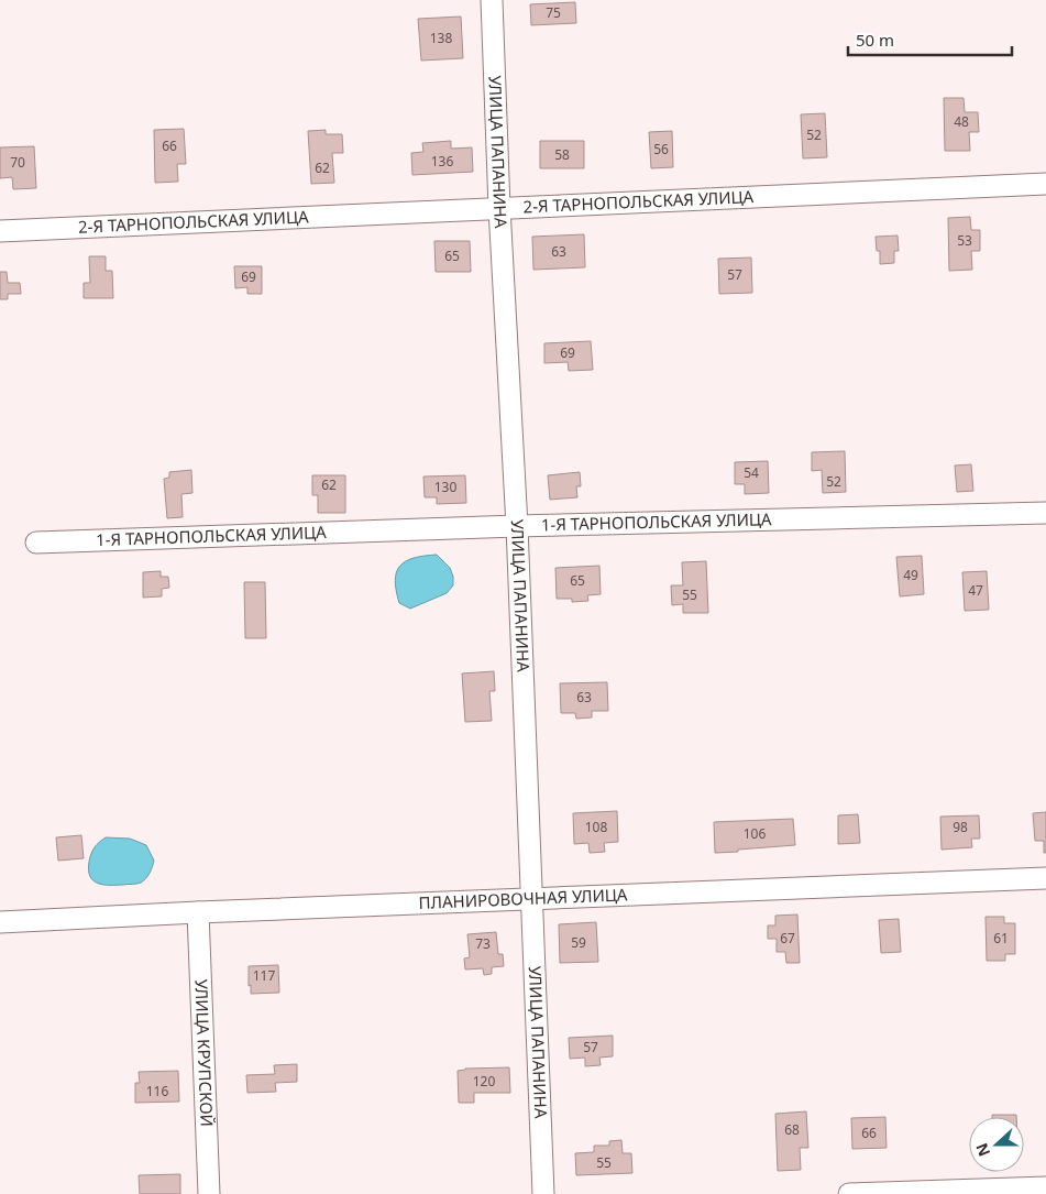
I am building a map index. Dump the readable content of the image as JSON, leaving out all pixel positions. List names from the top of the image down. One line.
{"streets":{"street":["УЛИЦА ПАПАНИНА","2-Я ТАРНОПОЛЬСКАЯ УЛИЦА","1-Я ТАРНОПОЛЬСКАЯ УЛИЦА","ПЛАНИРОВОЧНАЯ УЛИЦА","УЛИЦА КРУПСКОЙ"]},"crossings":[["УЛИЦА ПАПАНИНА","2-Я ТАРНОПОЛЬСКАЯ УЛИЦА"],["УЛИЦА ПАПАНИНА","1-Я ТАРНОПОЛЬСКАЯ УЛИЦА"],["УЛИЦА ПАПАНИНА","ПЛАНИРОВОЧНАЯ УЛИЦА"],["ПЛАНИРОВОЧНАЯ УЛИЦА","УЛИЦА КРУПСКОЙ"]],"house_numbers":["75","138","48","52","66","56","58","136","70","62","53","63","65","57","69","69","54","52","62","130","49","65","47","55","63","108","98","106","67","61","59","73","117","57","120","116","68","66","55"],"scale_bar":"50 m","north":"left"}
